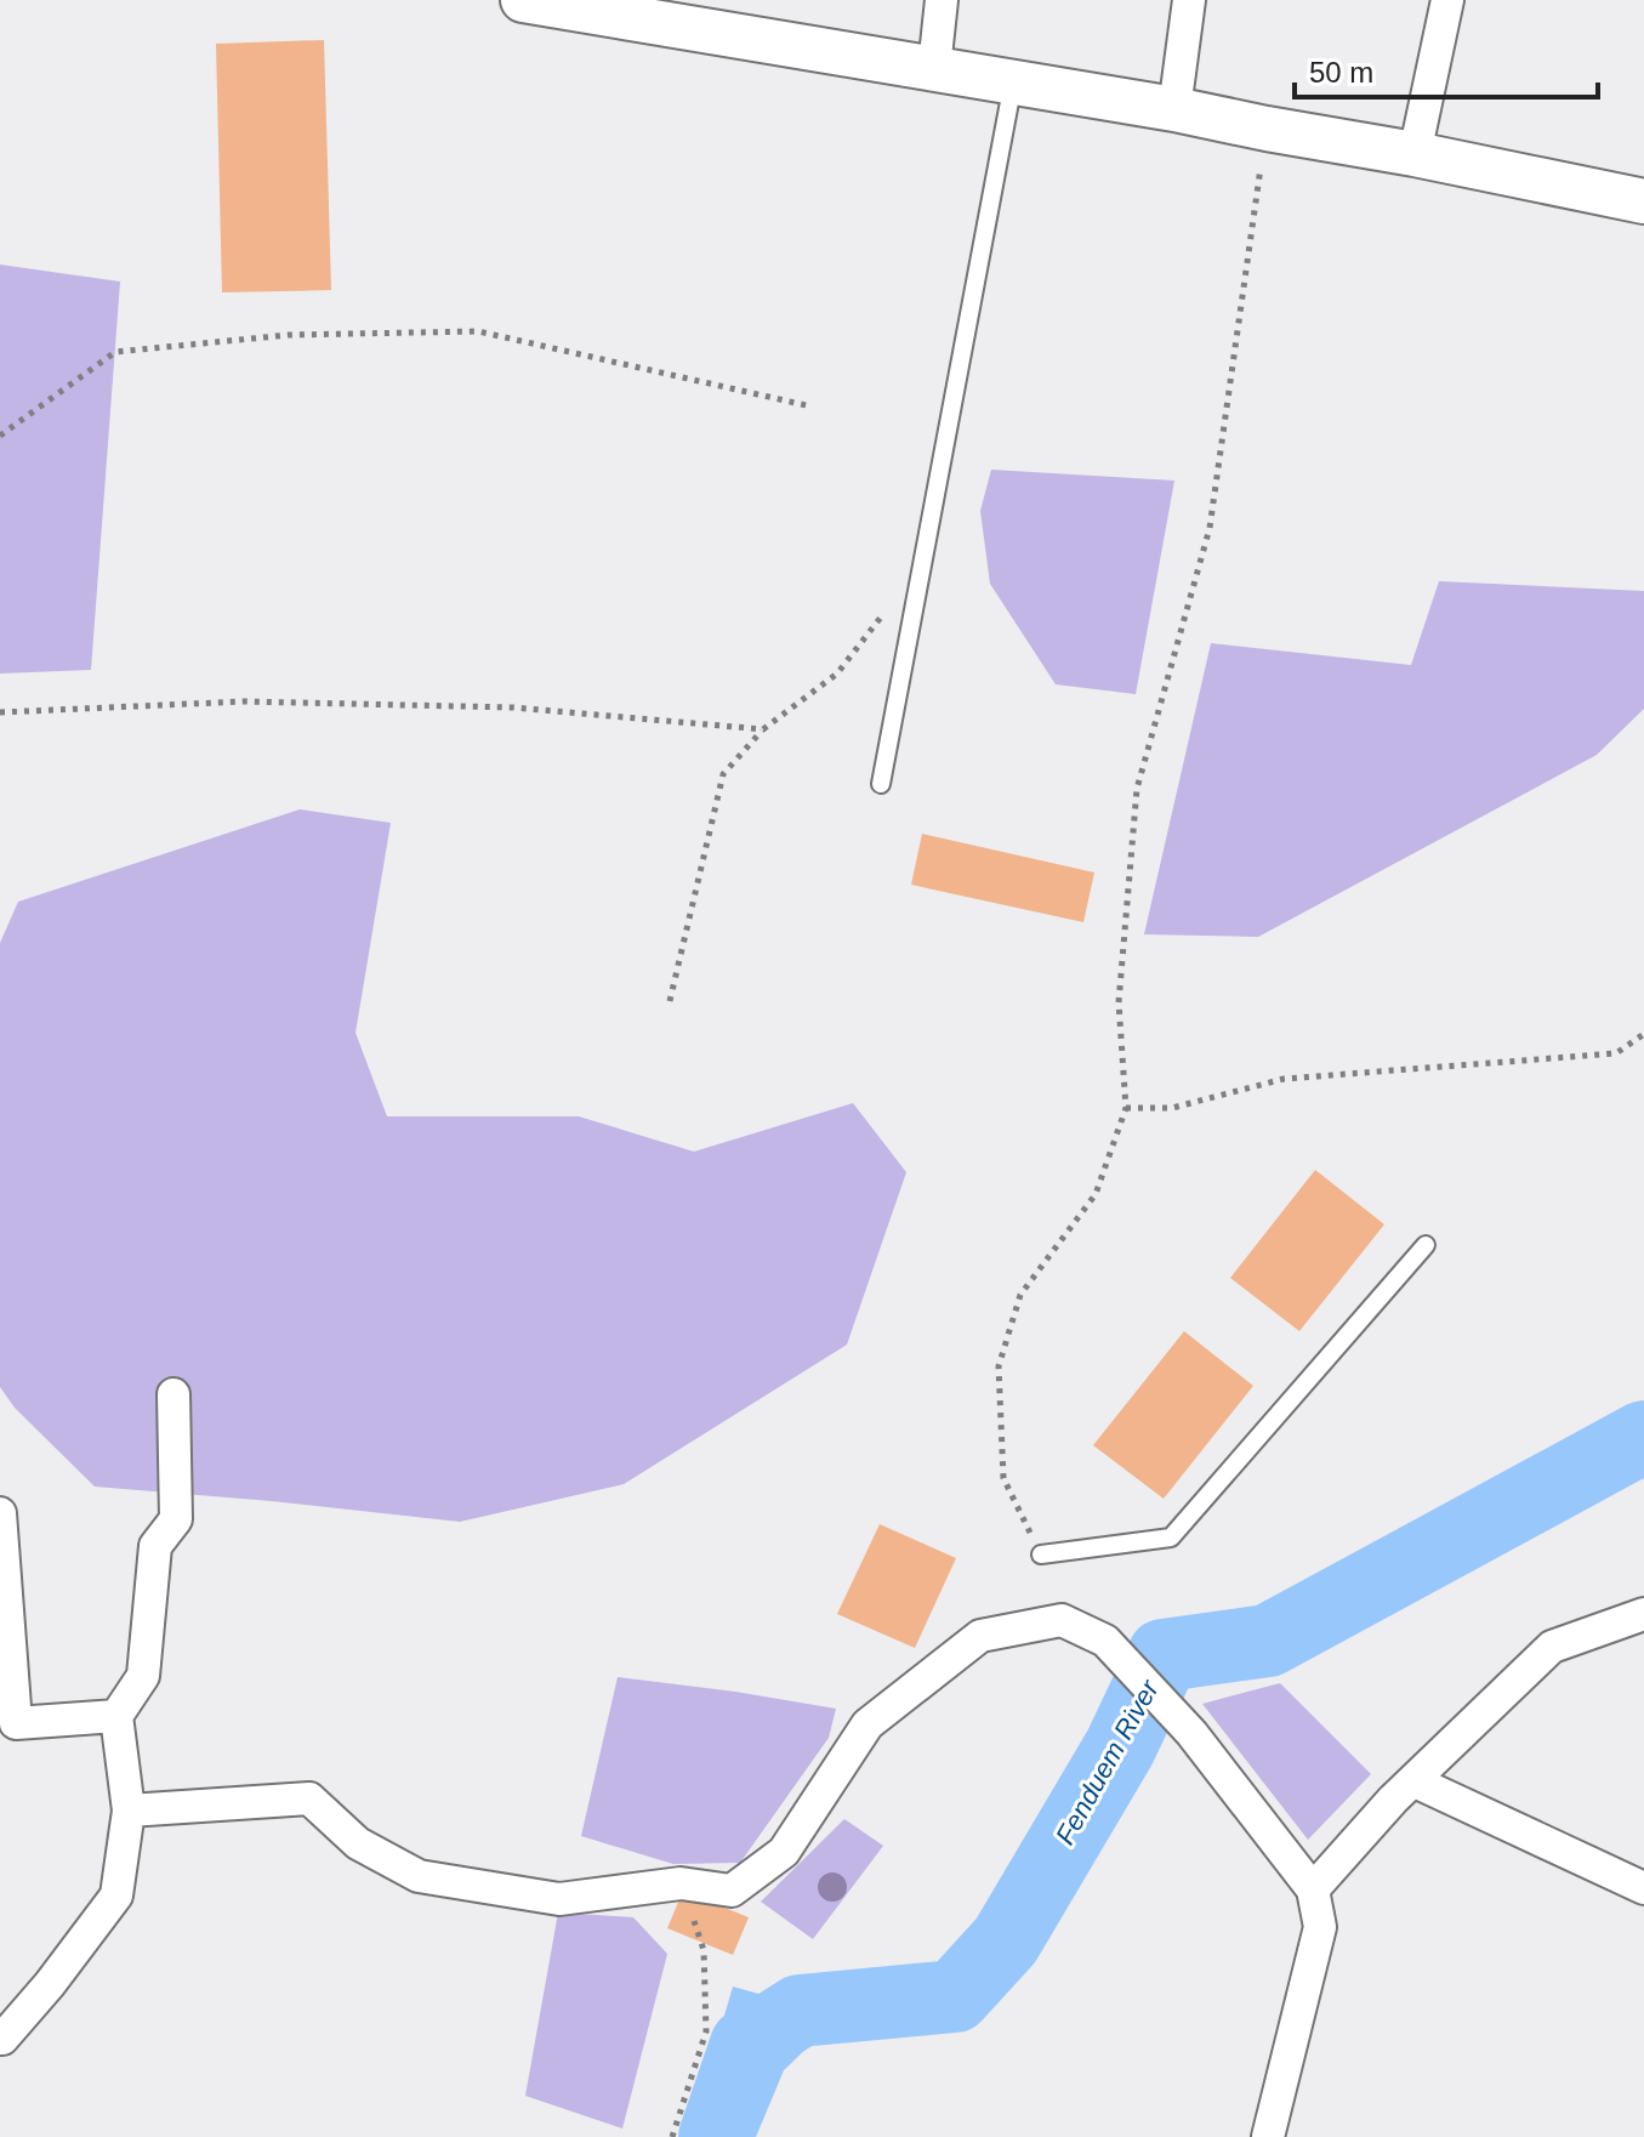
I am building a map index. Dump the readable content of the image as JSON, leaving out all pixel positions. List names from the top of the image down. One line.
{"water":["Fenduem River"],"scale_bar":"50 m"}
